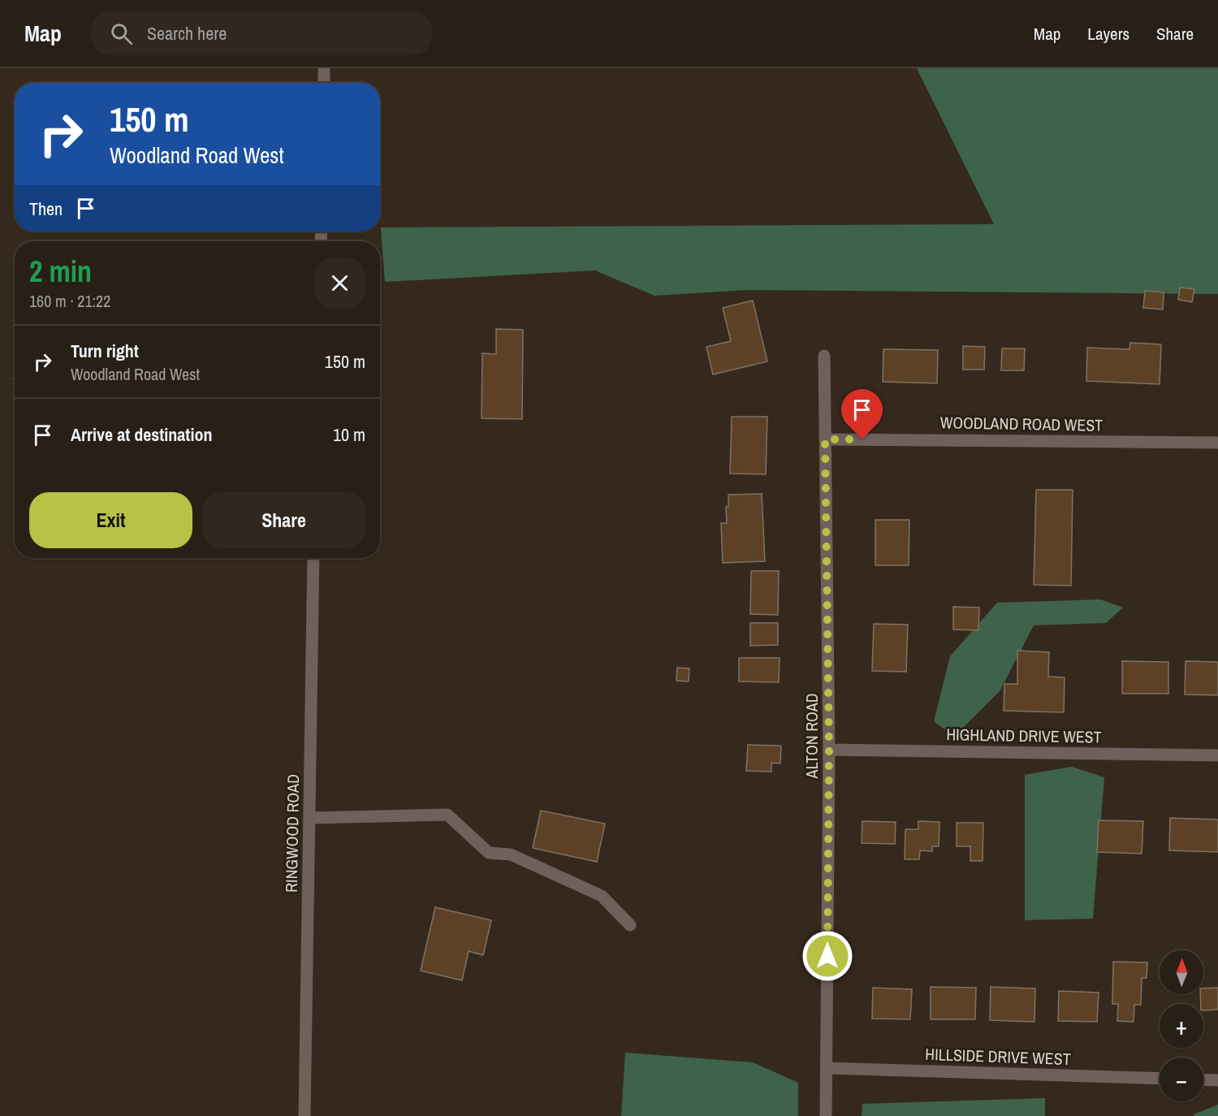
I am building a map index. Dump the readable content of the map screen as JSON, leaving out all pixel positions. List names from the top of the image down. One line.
{"streets":{"street":["WOODLAND ROAD WEST","ALTON ROAD","HIGHLAND DRIVE WEST","RINGWOOD ROAD","HILLSIDE DRIVE WEST"]},"crossings":[["WOODLAND ROAD WEST","ALTON ROAD"],["ALTON ROAD","HIGHLAND DRIVE WEST"],["ALTON ROAD","HILLSIDE DRIVE WEST"]],"north":"top","page":{"header":"Map","search":"Search here","nav":["Map","Layers","Share"],"turn":["150 m","Woodland Road West"],"then":"Then","heading":["2 min","160 m · 21:22"],"list":[{"name":"Turn right","note":"Woodland Road West","value":"150 m"},{"name":"Arrive at destination","value":"10 m"}],"buttons":["Exit","Share"],"map_buttons":["+","−"]}}
